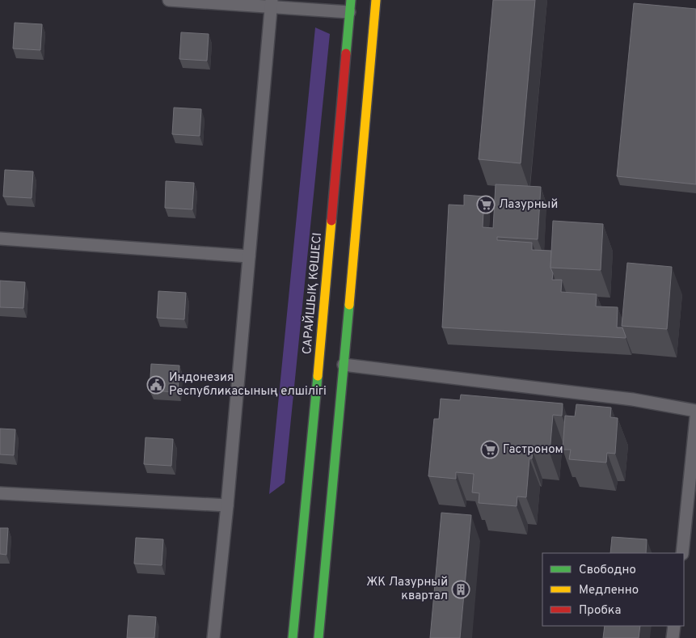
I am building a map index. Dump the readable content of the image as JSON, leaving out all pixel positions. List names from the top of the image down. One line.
{"streets":{"main road":["САРАЙШЫҚ КӨШЕСІ"]},"places":{"supermarket":["Лазурный","Гастроном"],"public building":["Индонезия Республикасының елшілігі"],"building":["ЖК Лазурный квартал"]},"legend":["Свободно","Медленно","Пробка"]}
